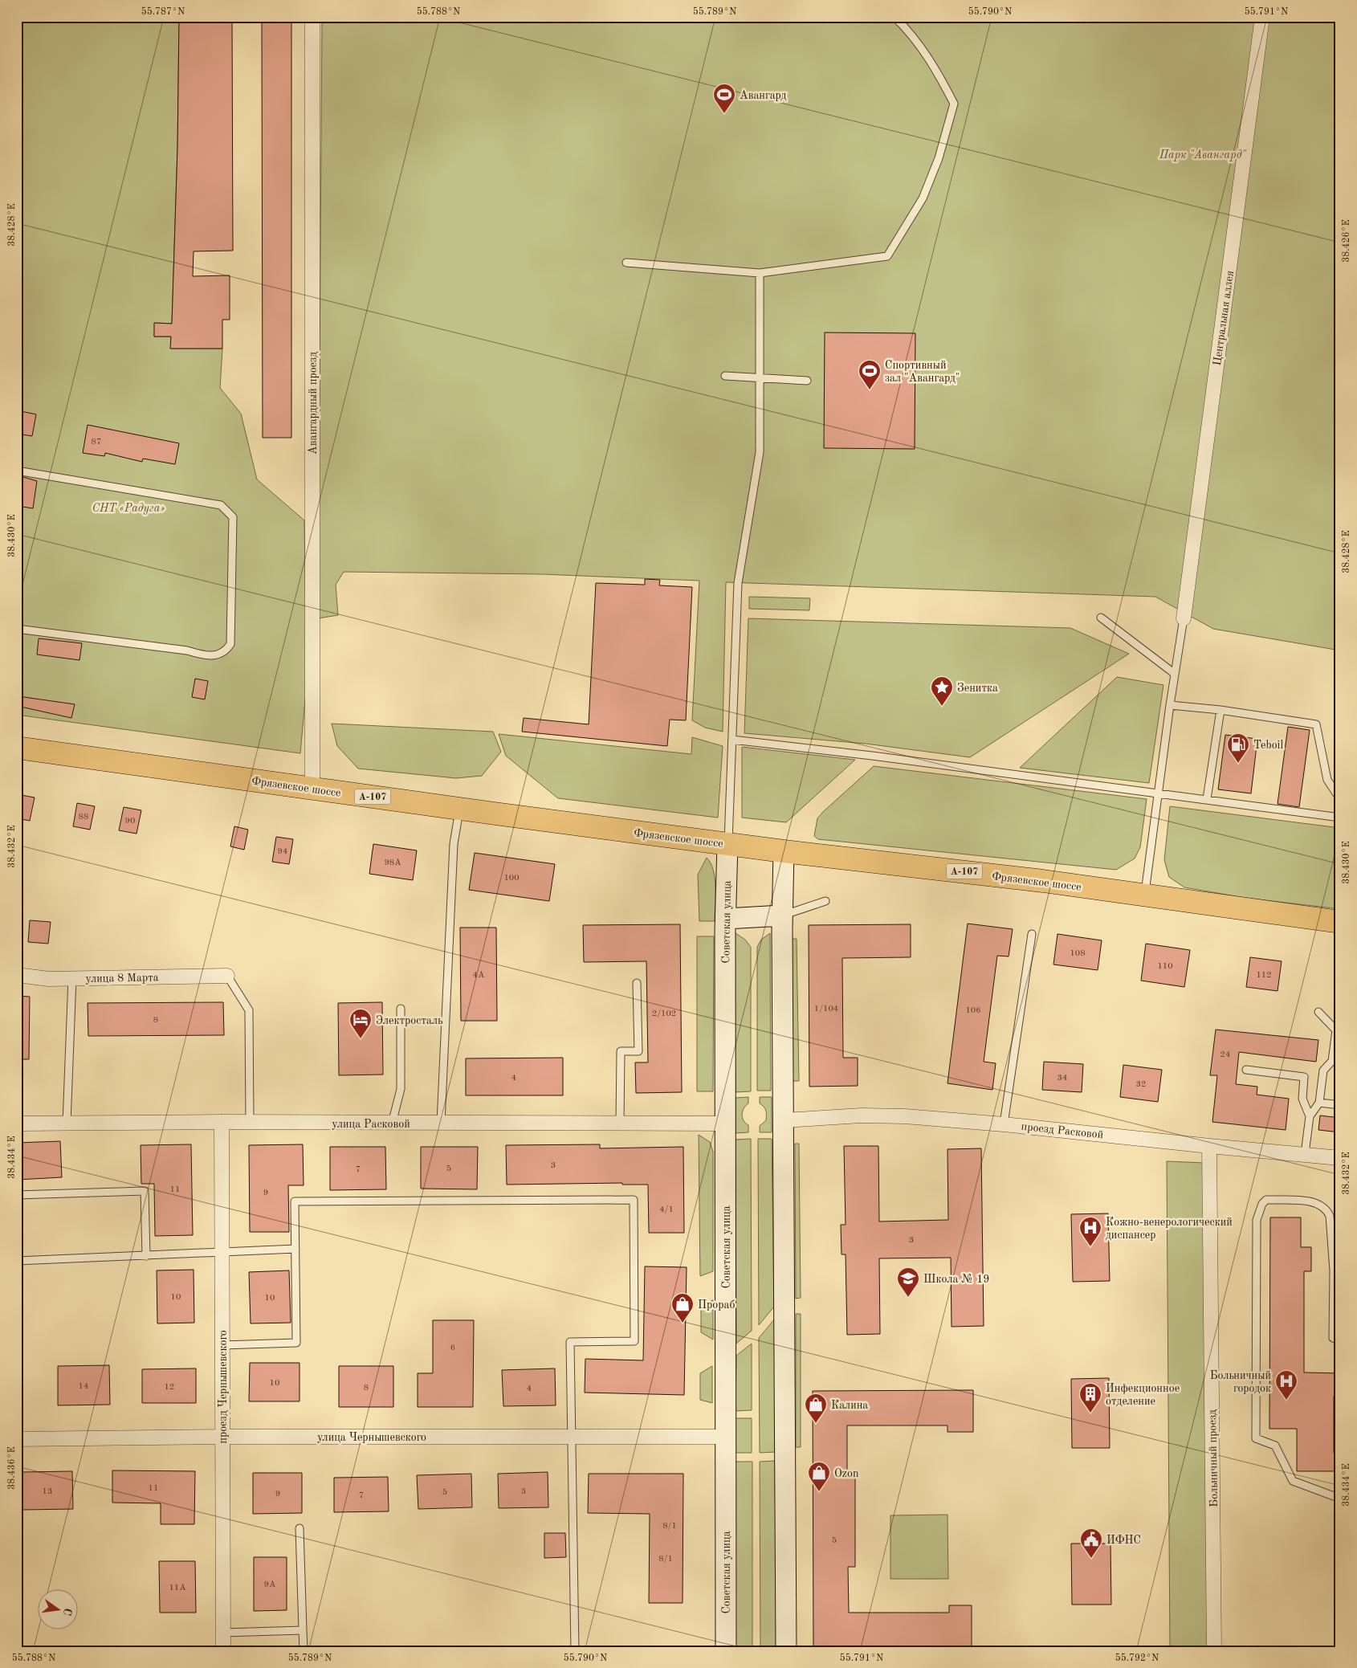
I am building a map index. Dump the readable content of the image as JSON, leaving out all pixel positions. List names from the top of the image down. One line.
{"streets":{"highway":["Фрязевское шоссе","А-107"],"main road":["Советская улица"],"street":["Центральная аллея","Авангардный проезд","улица 8 Марта","улица Расковой","проезд Расковой","проезд Чернышевского","улица Чернышевского","Больничный проезд"]},"crossings":[["Авангардный проезд","Фрязевское шоссе"],["Фрязевское шоссе","Советская улица"],["Советская улица","улица Расковой"],["Советская улица","улица Чернышевского"],["улица Расковой","проезд Чернышевского"],["проезд Расковой","Больничный проезд"],["проезд Чернышевского","улица Чернышевского"]],"parks":["Парк \"Авангард\"","СНТ «Радуга»"],"places":{"sports":["Авангард","Спортивный зал \"Авангард\""],"place":["Зенитка"],"fuel station":["Teboil"],"hotel":["Электросталь"],"hospital":["Кожно-венерологический диспансер","Больничный городок"],"school or university":["Школа № 19"],"shop":["Прораб","Калина","Ozon"],"building":["Инфекционное отделение"],"public building":["ИФНС"]},"house_numbers":["87","88","90","94","98А","100","108","110","4А","112","1/104","106","2/102","8","24","4","34","32","3","5","7","11","9","4/1","3","10","10","6","10","14","12","8","4","11","13","3","5","9","7","8/1","5","8/1","9А","11А"],"north":"right","coordinates":["55.787°N","55.788°N","55.789°N","55.790°N","55.791°N","38.428°E","38.426°E","38.430°E","38.432°E","38.434°E","38.436°E","55.792°N"]}
